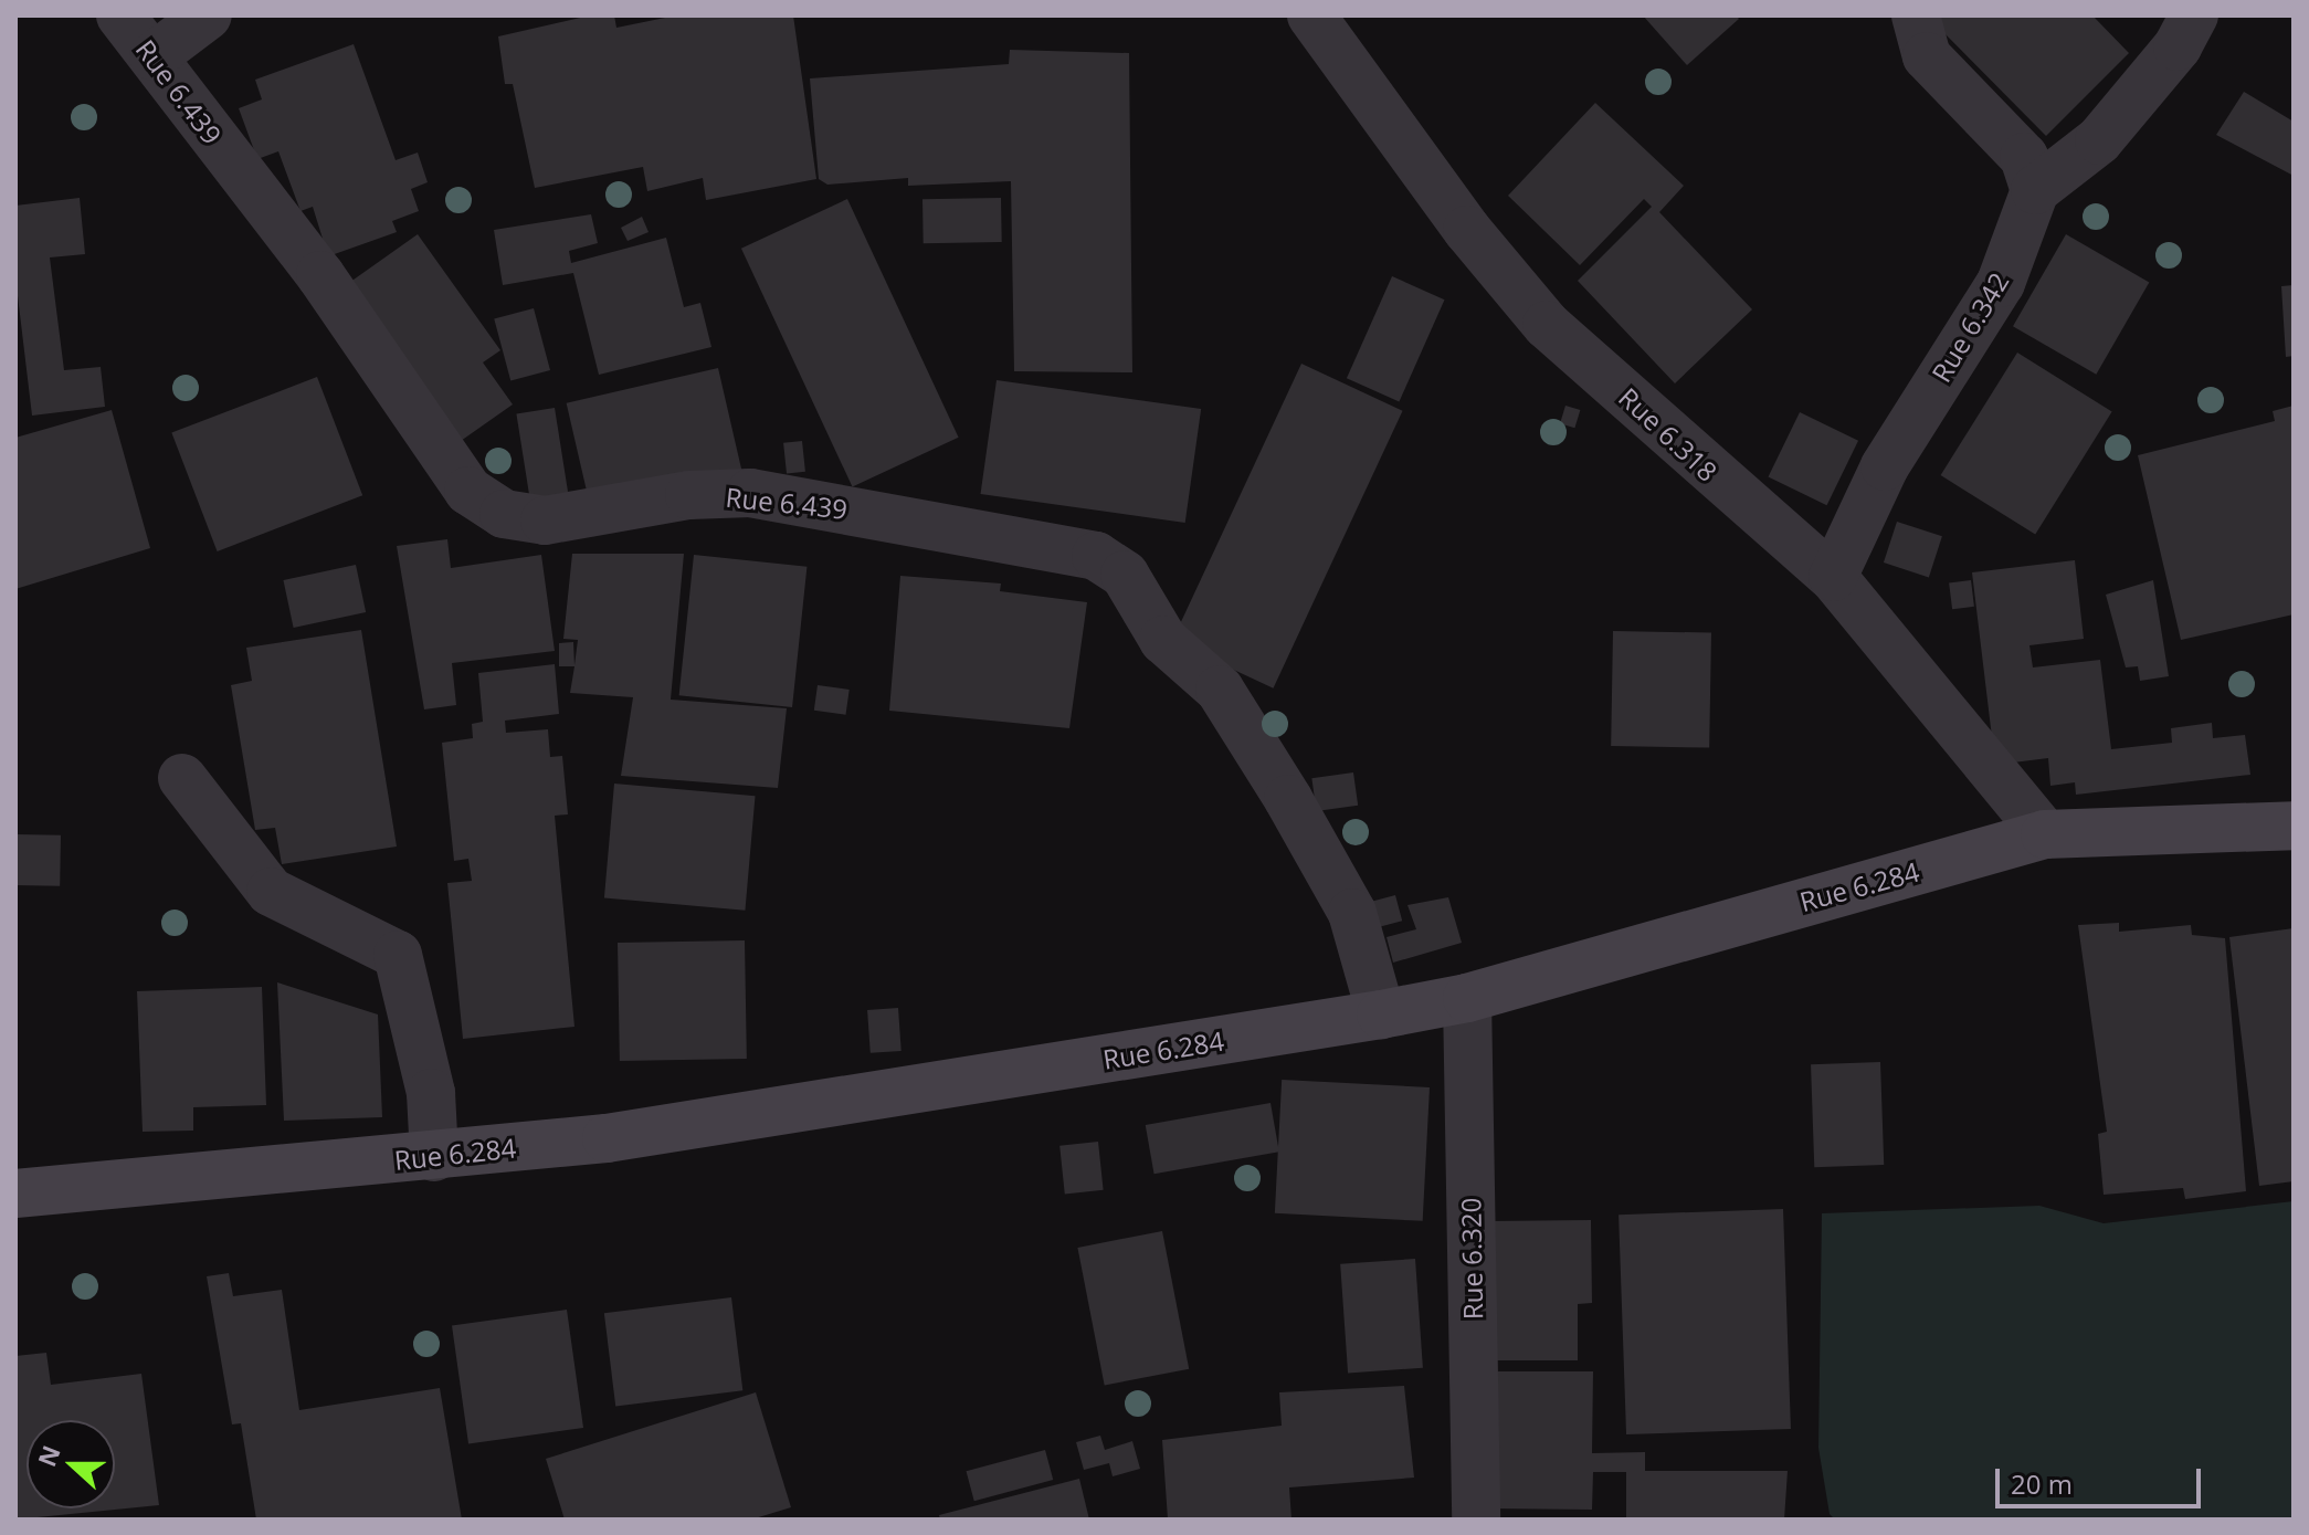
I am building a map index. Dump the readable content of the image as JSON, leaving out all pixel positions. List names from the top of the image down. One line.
{"streets":{"street":["Rue 6.439","Rue 6.342","Rue 6.318","Rue 6.284","Rue 6.320"]},"crossings":[["Rue 6.439","Rue 6.284"],["Rue 6.342","Rue 6.318"],["Rue 6.318","Rue 6.284"],["Rue 6.284","Rue 6.320"]],"scale_bar":"20 m","north":"left"}
